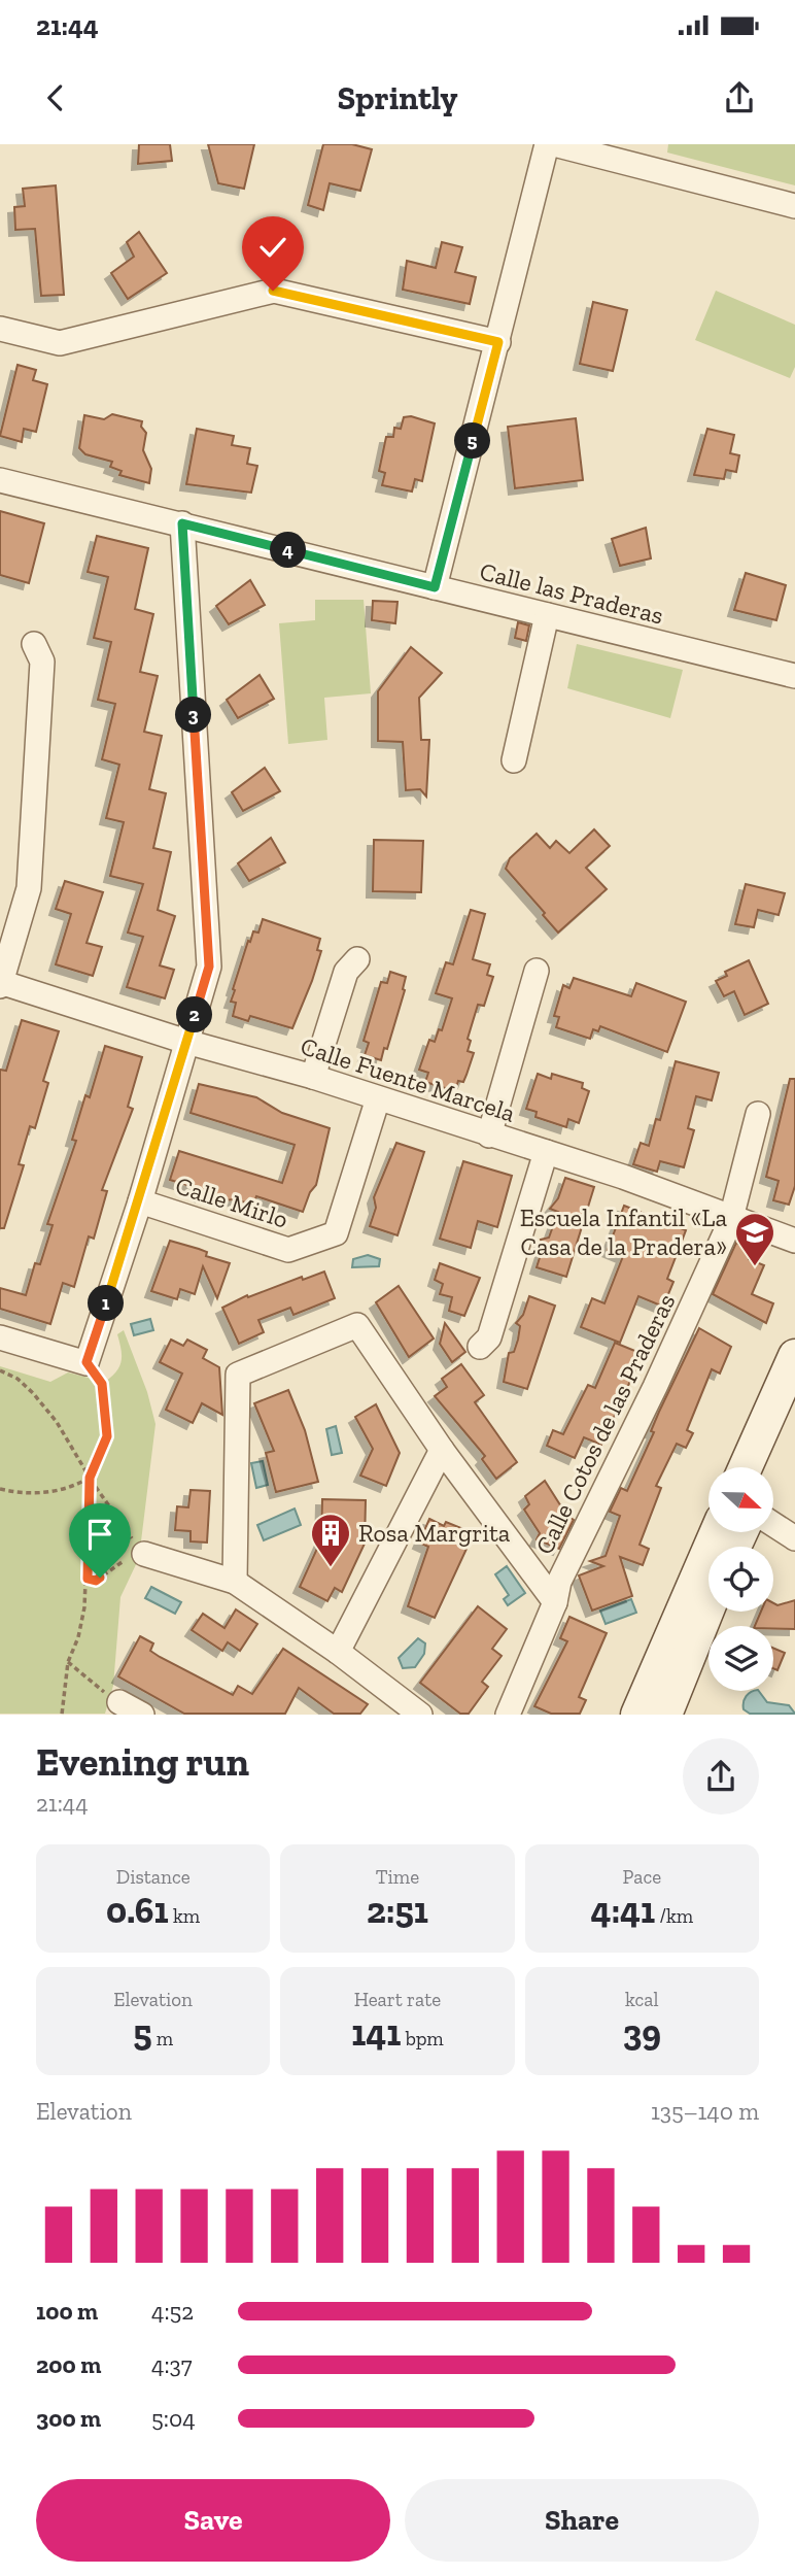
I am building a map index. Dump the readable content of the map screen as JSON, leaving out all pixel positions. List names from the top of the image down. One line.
{"streets":{"street":["Calle las Praderas","Calle Fuente Marcela","Calle Mirlo","Calle Cotos de las Praderas"]},"crossings":[["Calle Fuente Marcela","Calle Mirlo"],["Calle Fuente Marcela","Calle Cotos de las Praderas"]],"places":{"school or university":["Escuela Infantil «La Casa de la Pradera»"],"building":["Rosa Margrita"]},"north":"right","page":{"status":"21:44","header":"Sprintly","pins":["5","4","3","2","1"],"heading":["Evening run","21:44"],"stats":[["Distance","0.61 km"],["Time","2:51"],["Pace","4:41 /km"],["Elevation","5 m"],["Heart rate","141 bpm"],["kcal","39"]],"chart":["Elevation","135–140 m"],"list":[{"name":"100 m","note":"4:52"},{"name":"200 m","note":"4:37"},{"name":"300 m","note":"5:04"}],"buttons":["Save","Share"]}}
